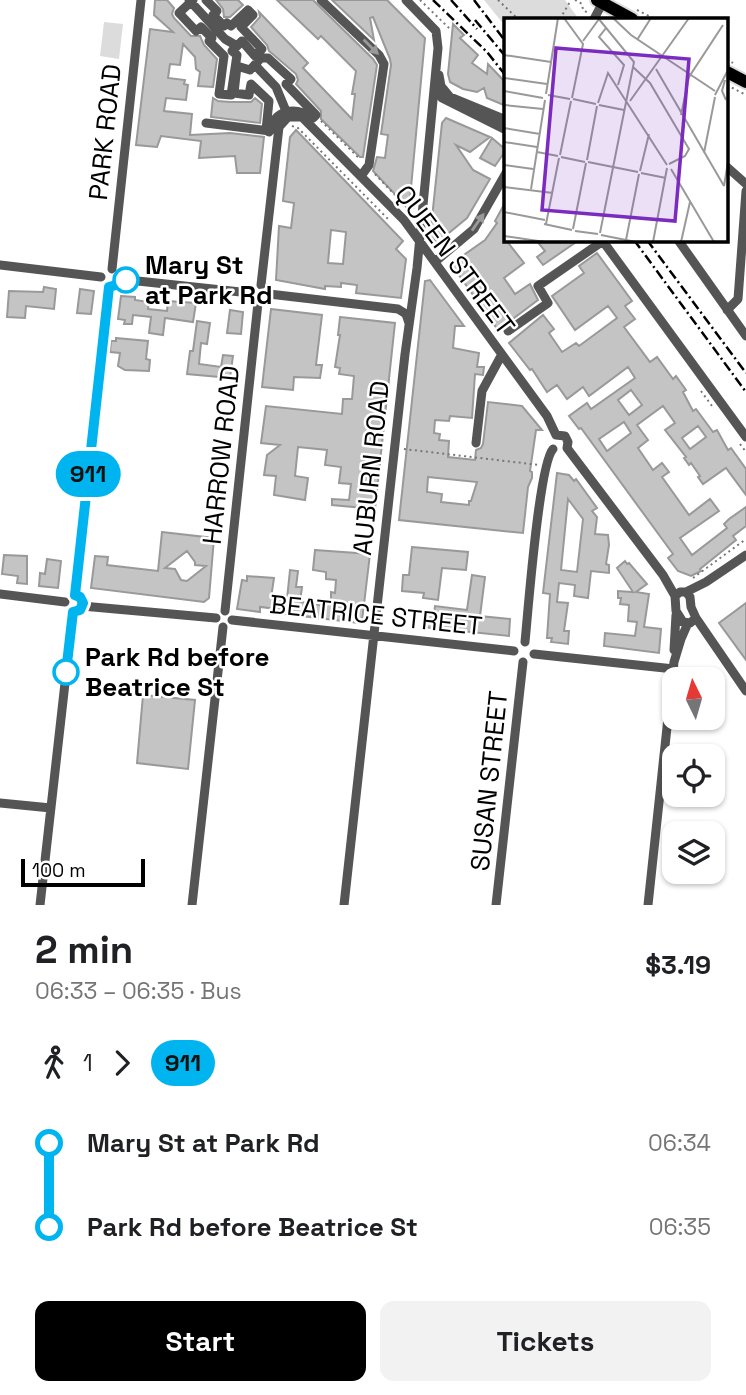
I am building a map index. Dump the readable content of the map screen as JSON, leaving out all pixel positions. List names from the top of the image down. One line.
{"streets":{"street":["PARK ROAD","QUEEN STREET","HARROW ROAD","AUBURN ROAD","BEATRICE STREET","SUSAN STREET"]},"crossings":[["QUEEN STREET","AUBURN ROAD"],["HARROW ROAD","BEATRICE STREET"],["AUBURN ROAD","BEATRICE STREET"],["BEATRICE STREET","SUSAN STREET"]],"places":["Mary St at Park Rd","Park Rd before Beatrice St"],"lines":["bus line 911"],"scale_bar":"100 m","north":"top","page":{"on_map":"911","scale":"100 m","heading":["2 min","06:33 – 06:35 · Bus","$3.19"],"legs":["1","911"],"list":[{"name":"Mary St at Park Rd","value":"06:34"},{"name":"Park Rd before Beatrice St","value":"06:35"}],"buttons":["Start","Tickets"]}}
